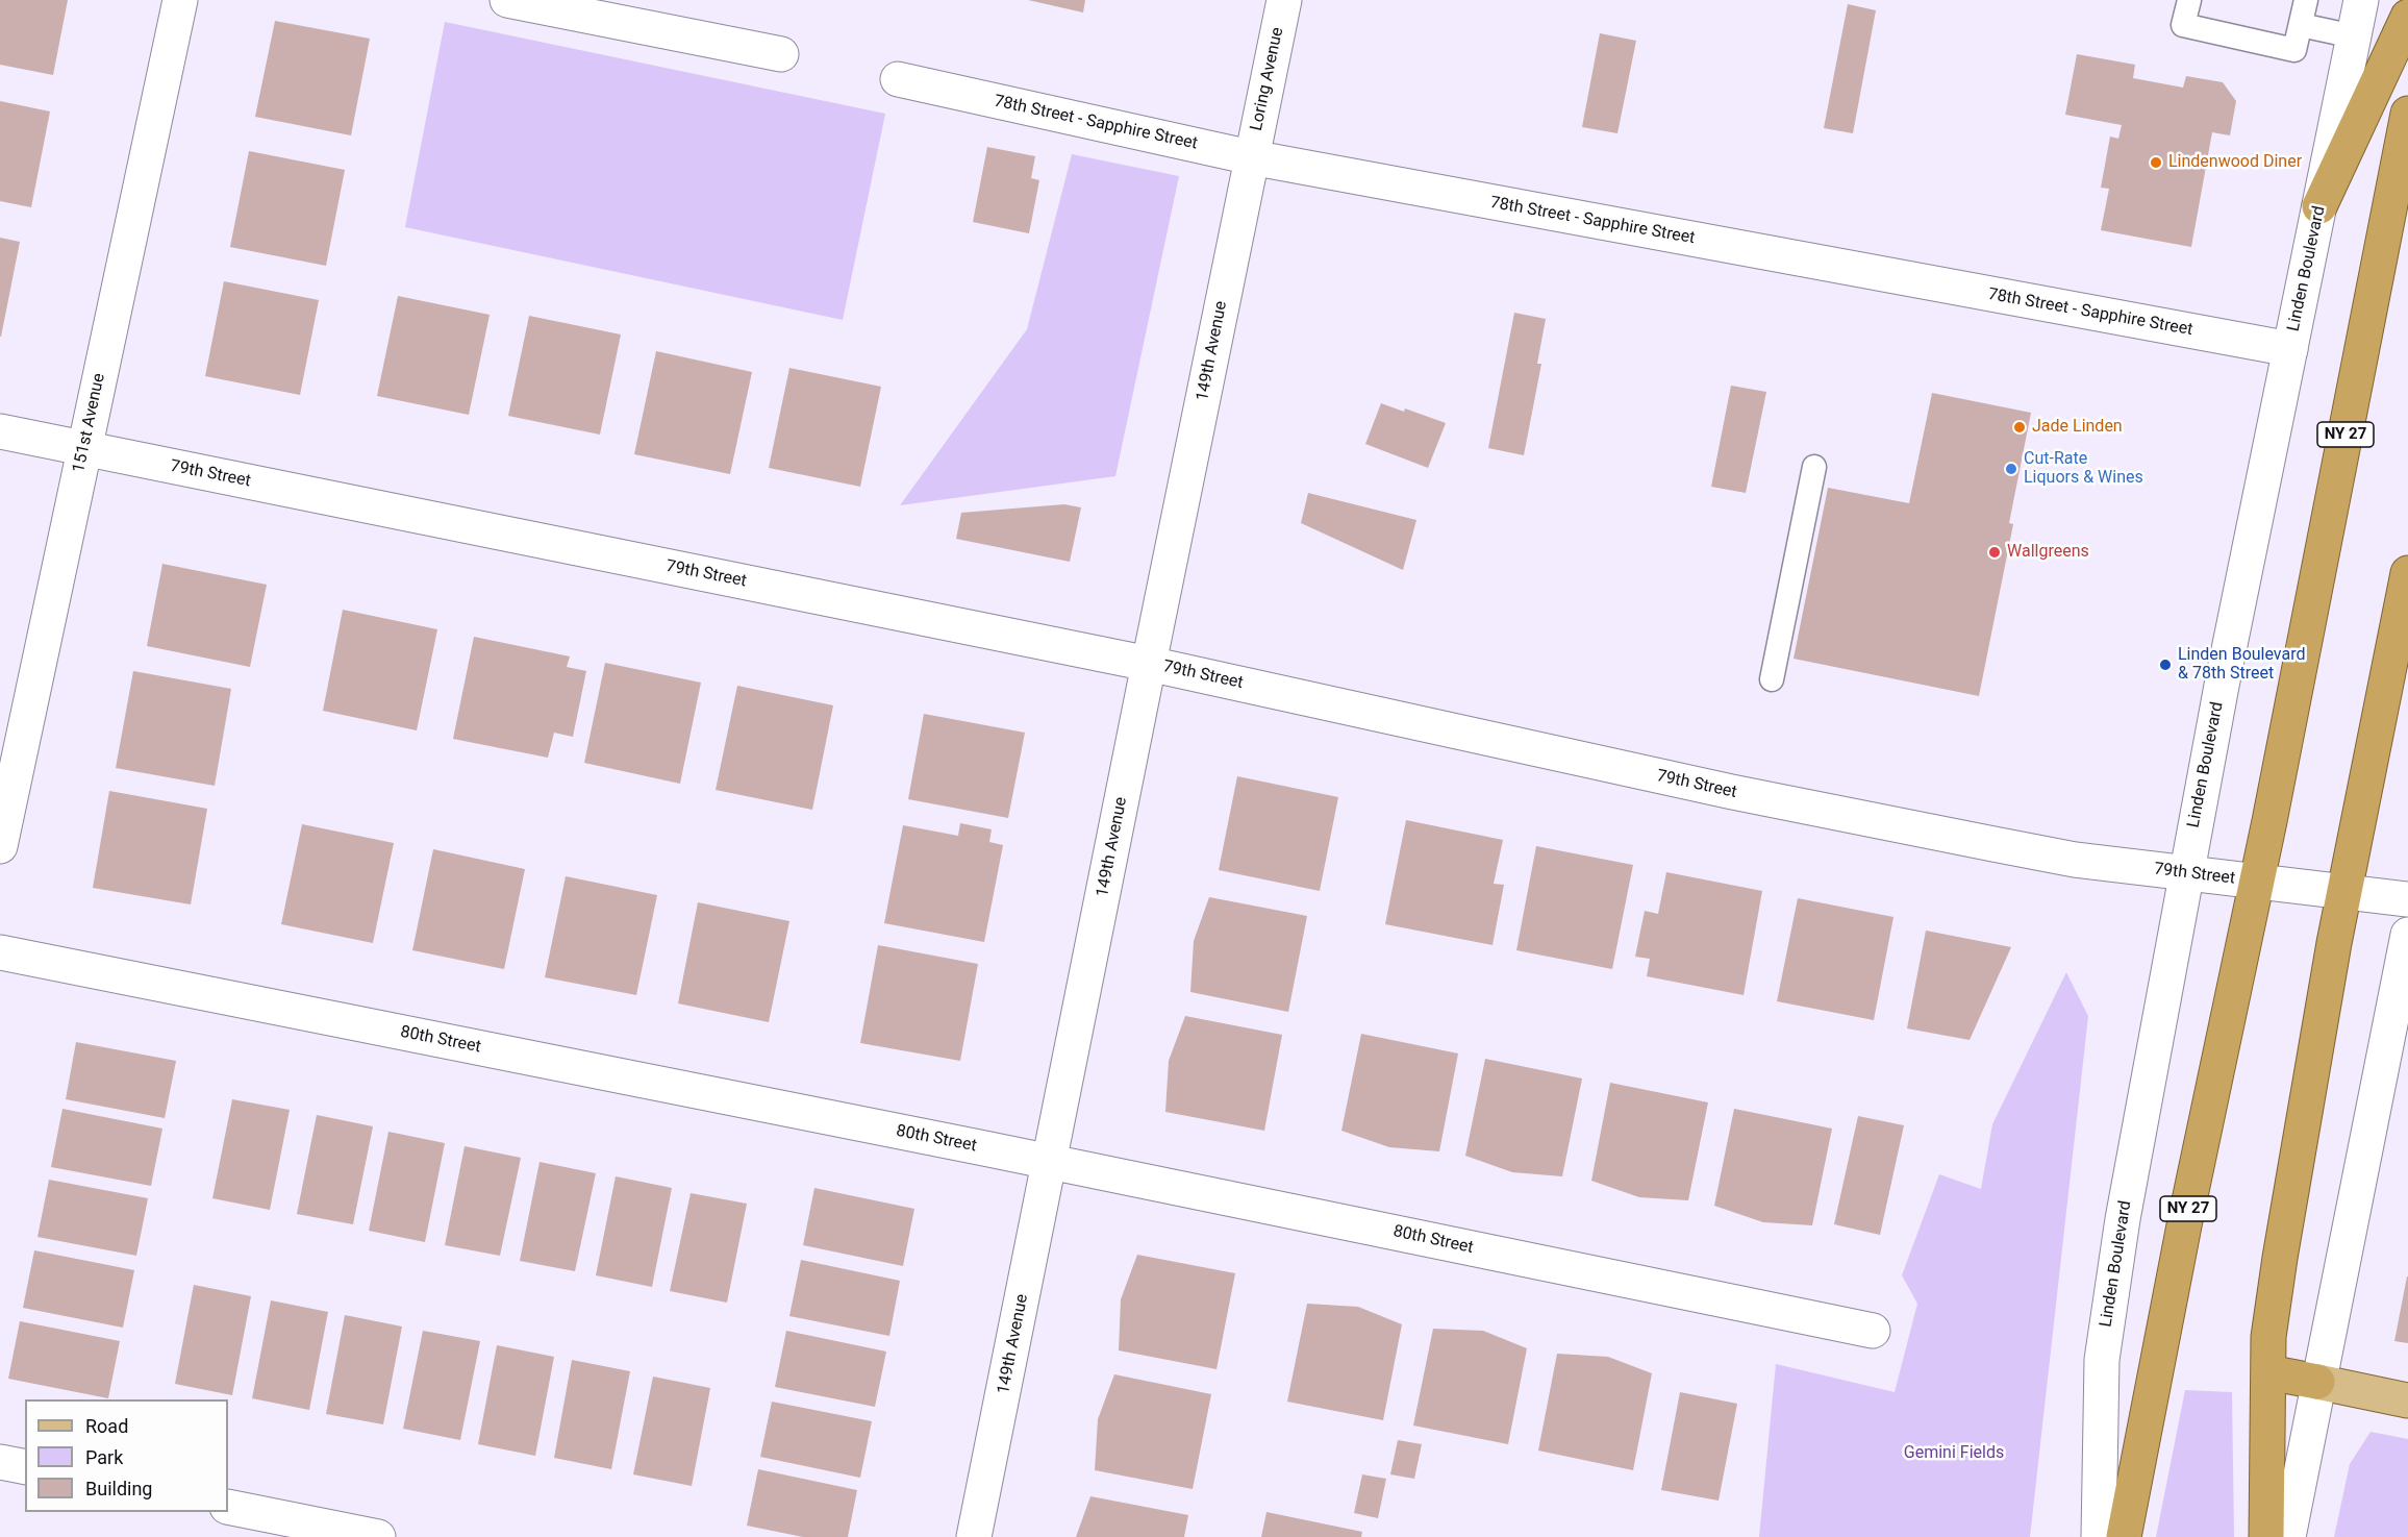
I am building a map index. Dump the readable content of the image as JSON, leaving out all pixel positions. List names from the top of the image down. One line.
{"streets":{"highway":["NY 27"],"street":["Loring Avenue","78th Street - Sapphire Street","Linden Boulevard","149th Avenue","151st Avenue","79th Street","80th Street"]},"crossings":[["Loring Avenue","78th Street - Sapphire Street"],["Loring Avenue","149th Avenue"],["78th Street - Sapphire Street","Linden Boulevard"],["78th Street - Sapphire Street","149th Avenue"],["Linden Boulevard","79th Street"],["149th Avenue","79th Street"],["149th Avenue","80th Street"],["151st Avenue","79th Street"],["NY 27","79th Street"]],"parks":["Gemini Fields"],"places":["Lindenwood Diner","Jade Linden","Cut-Rate Liquors & Wines","Wallgreens","Linden Boulevard & 78th Street"],"legend":["Road","Park","Building"]}
